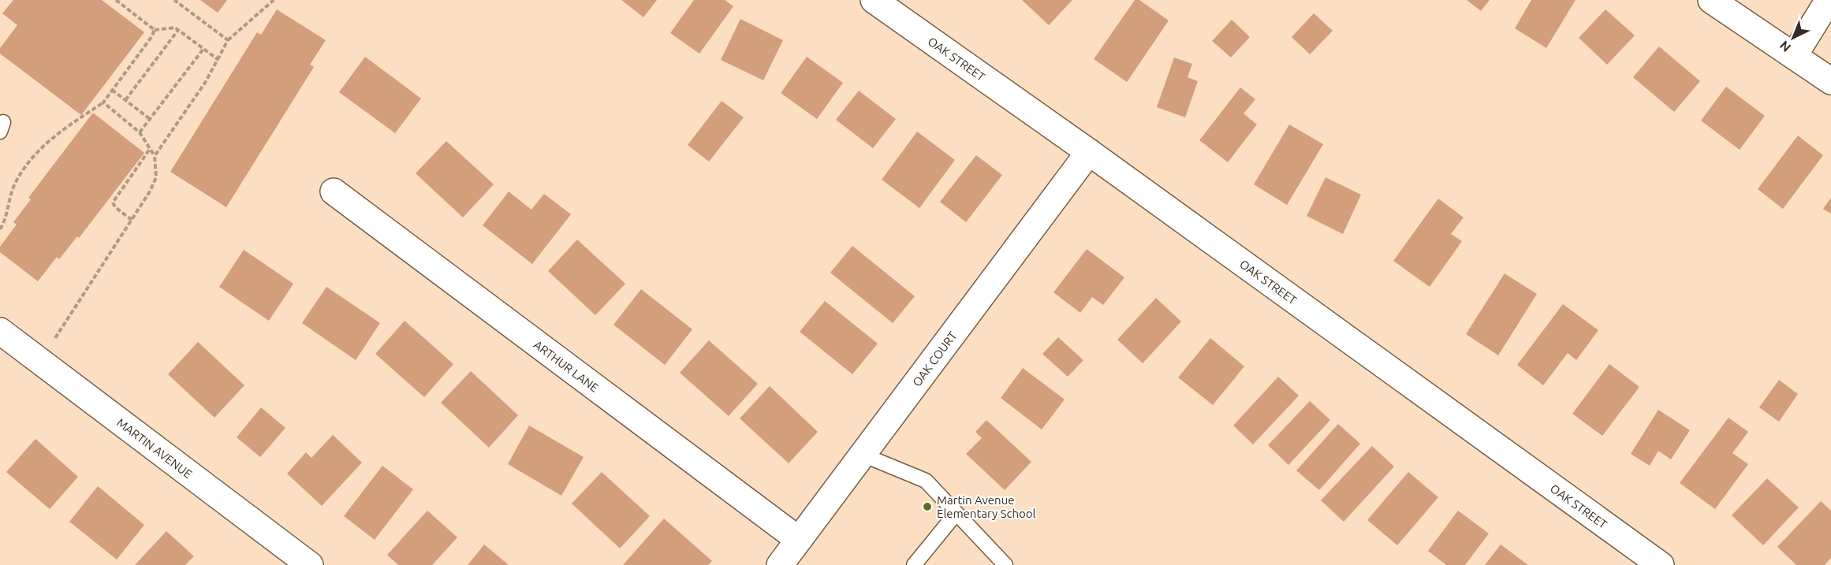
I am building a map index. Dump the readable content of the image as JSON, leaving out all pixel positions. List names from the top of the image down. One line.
{"streets":{"street":["OAK STREET","OAK COURT","ARTHUR LANE","MARTIN AVENUE"]},"crossings":[["OAK STREET","OAK COURT"],["OAK COURT","ARTHUR LANE"]],"places":["Martin Avenue Elementary School"],"north":"bottom left"}
